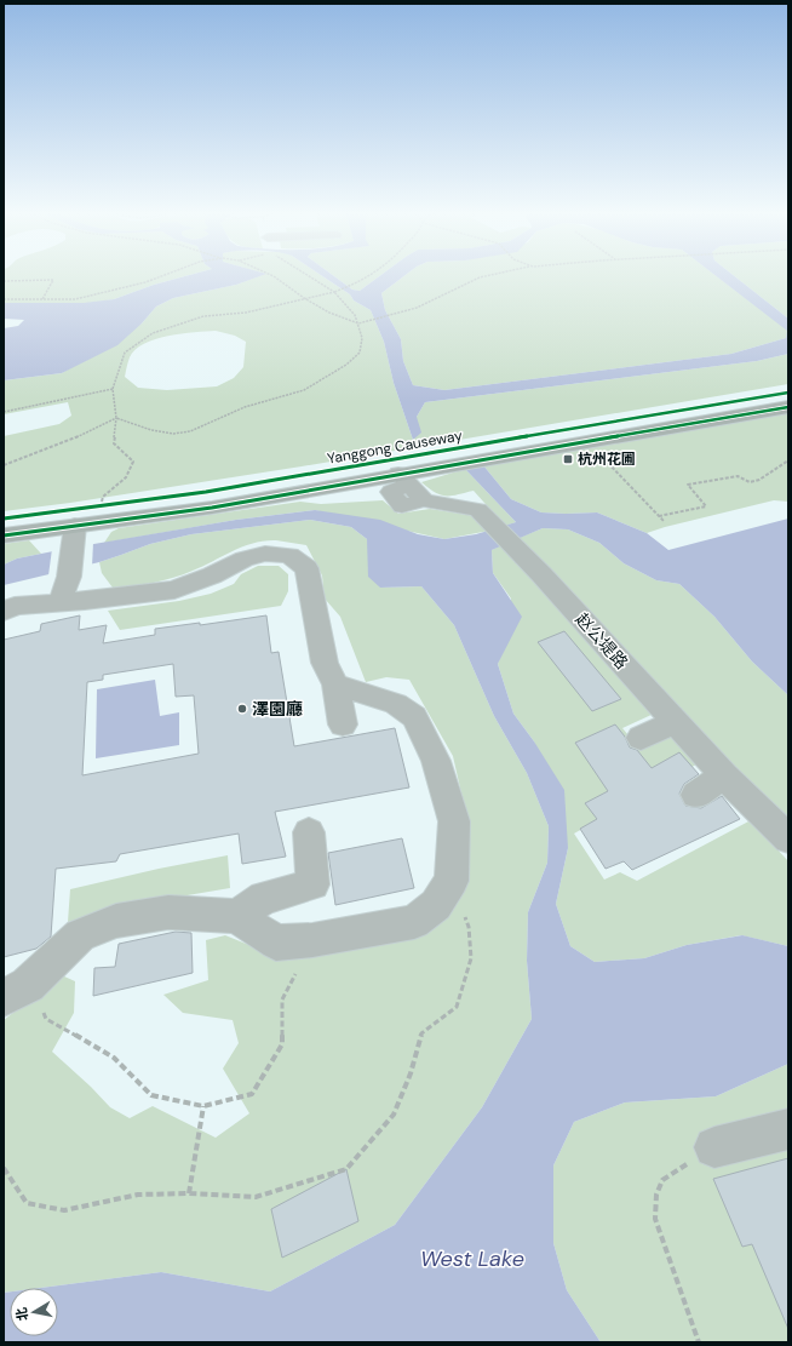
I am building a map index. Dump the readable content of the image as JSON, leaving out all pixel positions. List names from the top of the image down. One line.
{"streets":{"main road":["Yanggong Causeway"],"street":["赵公堤路"]},"crossings":[["Yanggong Causeway","赵公堤路"]],"water":["West Lake"],"places":{"transit":["杭州花圃"],"other":["澤園廳"]},"north":"left"}
